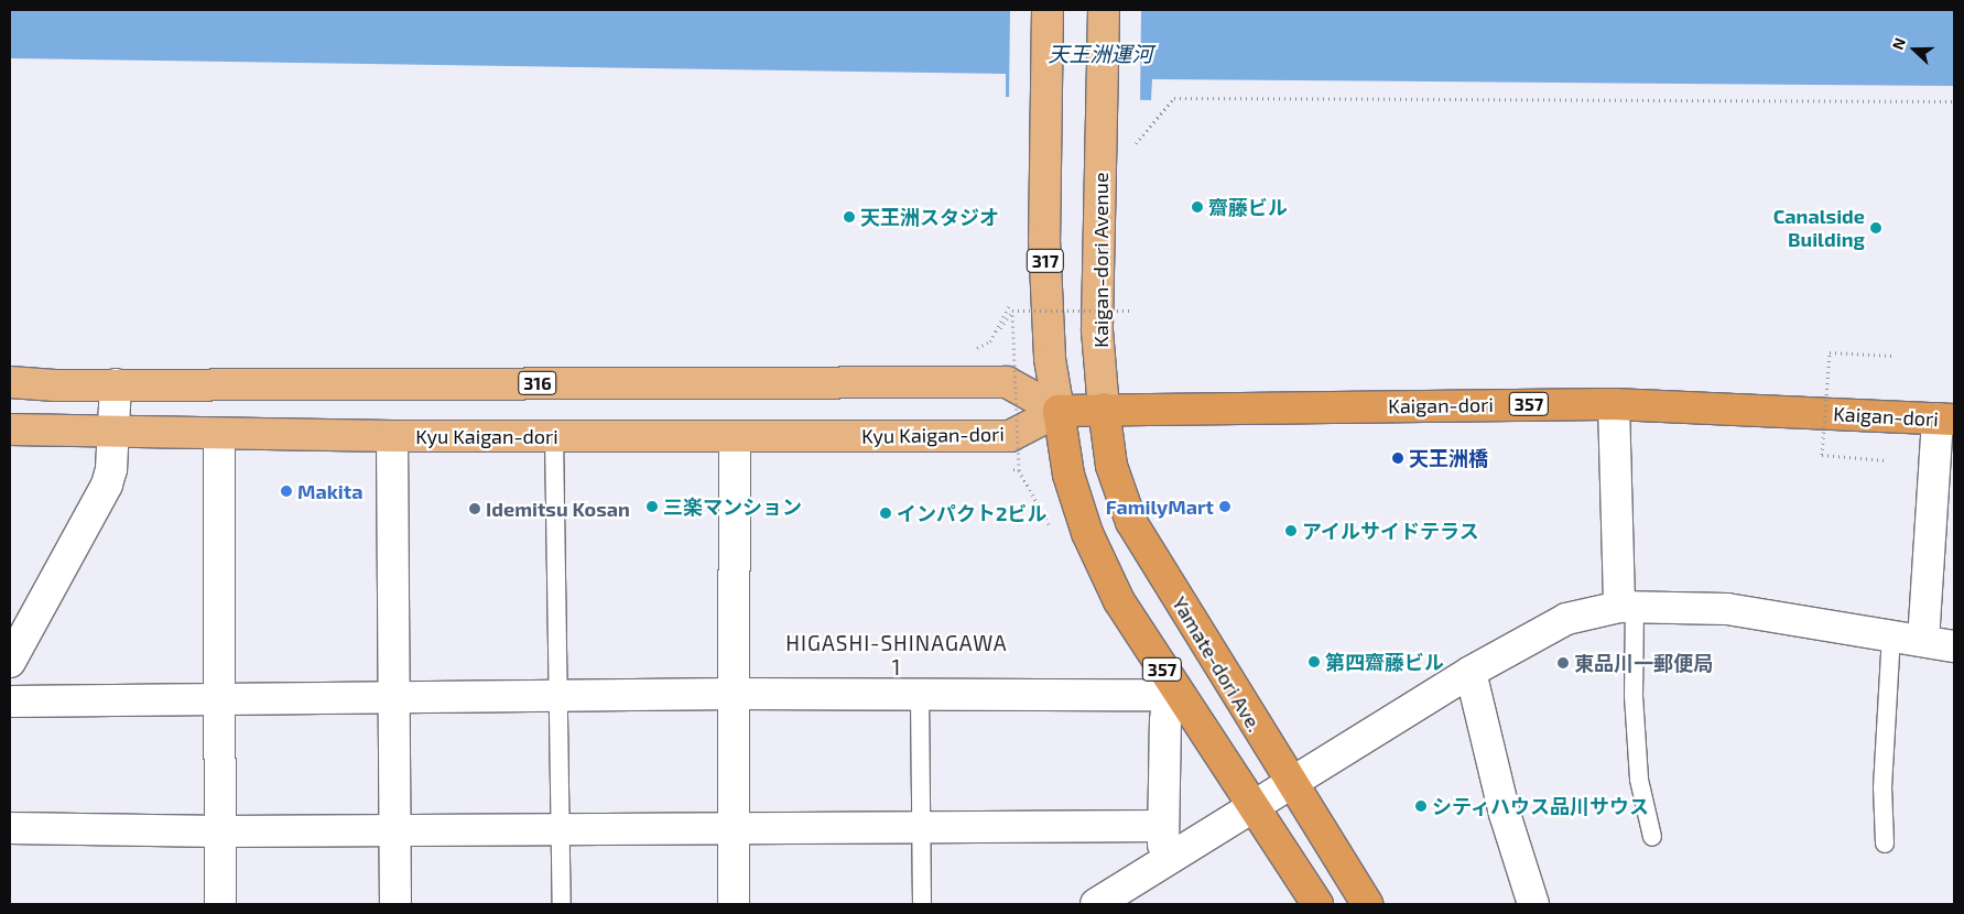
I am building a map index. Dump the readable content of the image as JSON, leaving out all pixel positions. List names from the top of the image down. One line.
{"streets":{"highway":["357","Kaigan-dori","Yamate-dori Ave."],"main road":["Kaigan-dori Avenue","317","316","Kyu Kaigan-dori"]},"crossings":[["Kaigan-dori Avenue","Kaigan-dori"],["Kaigan-dori Avenue","Yamate-dori Ave."],["317","316"],["317","357"],["317","Kaigan-dori"],["317","Kyu Kaigan-dori"],["316","357"],["316","Kaigan-dori"],["316","Kyu Kaigan-dori"],["357","Kaigan-dori"],["357","Kyu Kaigan-dori"],["Kaigan-dori","Kyu Kaigan-dori"],["Kaigan-dori","Yamate-dori Ave."]],"districts":["HIGASHI-SHINAGAWA 1"],"water":["天王洲運河"],"places":["齋藤ビル","天王洲スタジオ","Canalside Building","天王洲橋","Makita","三楽マンション","FamilyMart","Idemitsu Kosan","インパクト2ビル","アイルサイドテラス","第四齋藤ビル","東品川一郵便局","シティハウス品川サウス"],"north":"left"}
